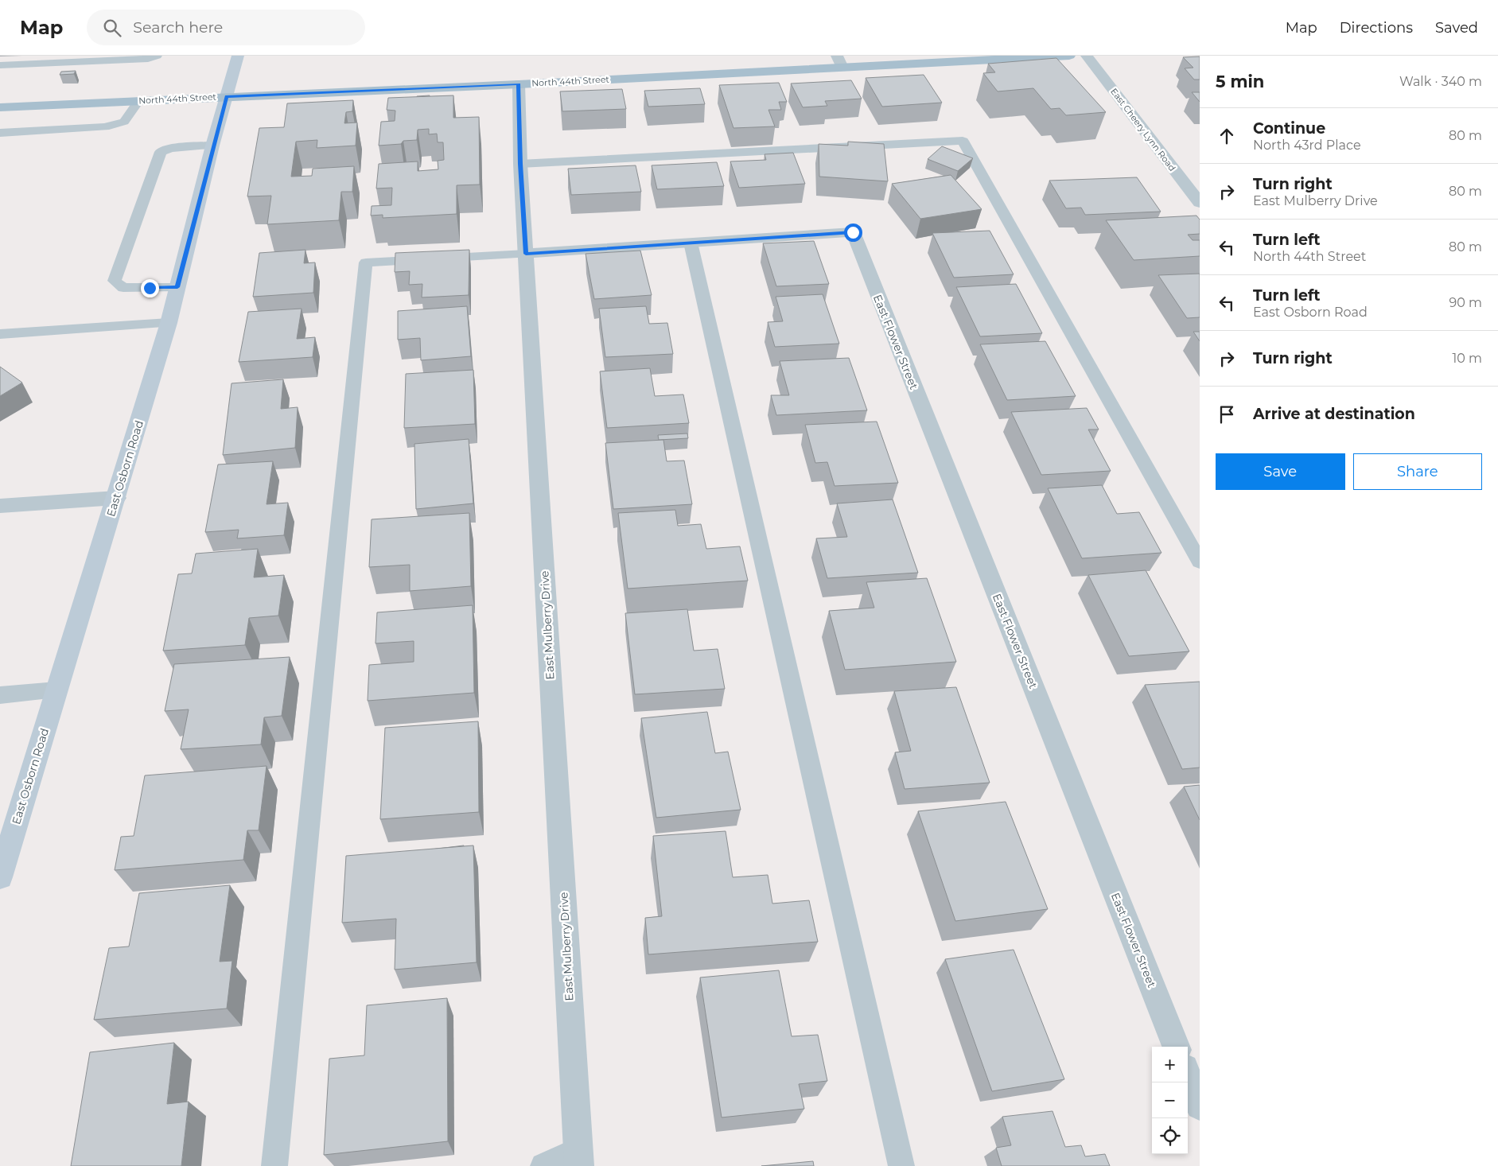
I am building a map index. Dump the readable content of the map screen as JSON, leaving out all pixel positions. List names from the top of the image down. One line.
{"streets":{"main road":["North 44th Street"],"street":["East Cheery Lynn Road","East Flower Street","East Osborn Road","East Mulberry Drive"]},"crossings":[["North 44th Street","East Osborn Road"],["North 44th Street","East Mulberry Drive"]],"page":{"header":"Map","search":"Search here","nav":["Map","Directions","Saved"],"heading":["5 min","Walk · 340 m"],"list":[["Continue","North 43rd Place","80 m"],["Turn right","East Mulberry Drive","80 m"],["Turn left","North 44th Street","80 m"],["Turn left","East Osborn Road","90 m"],["Turn right","10 m"],"Arrive at destination"],"buttons":["Save","Share"],"map_buttons":["+","−"]}}
